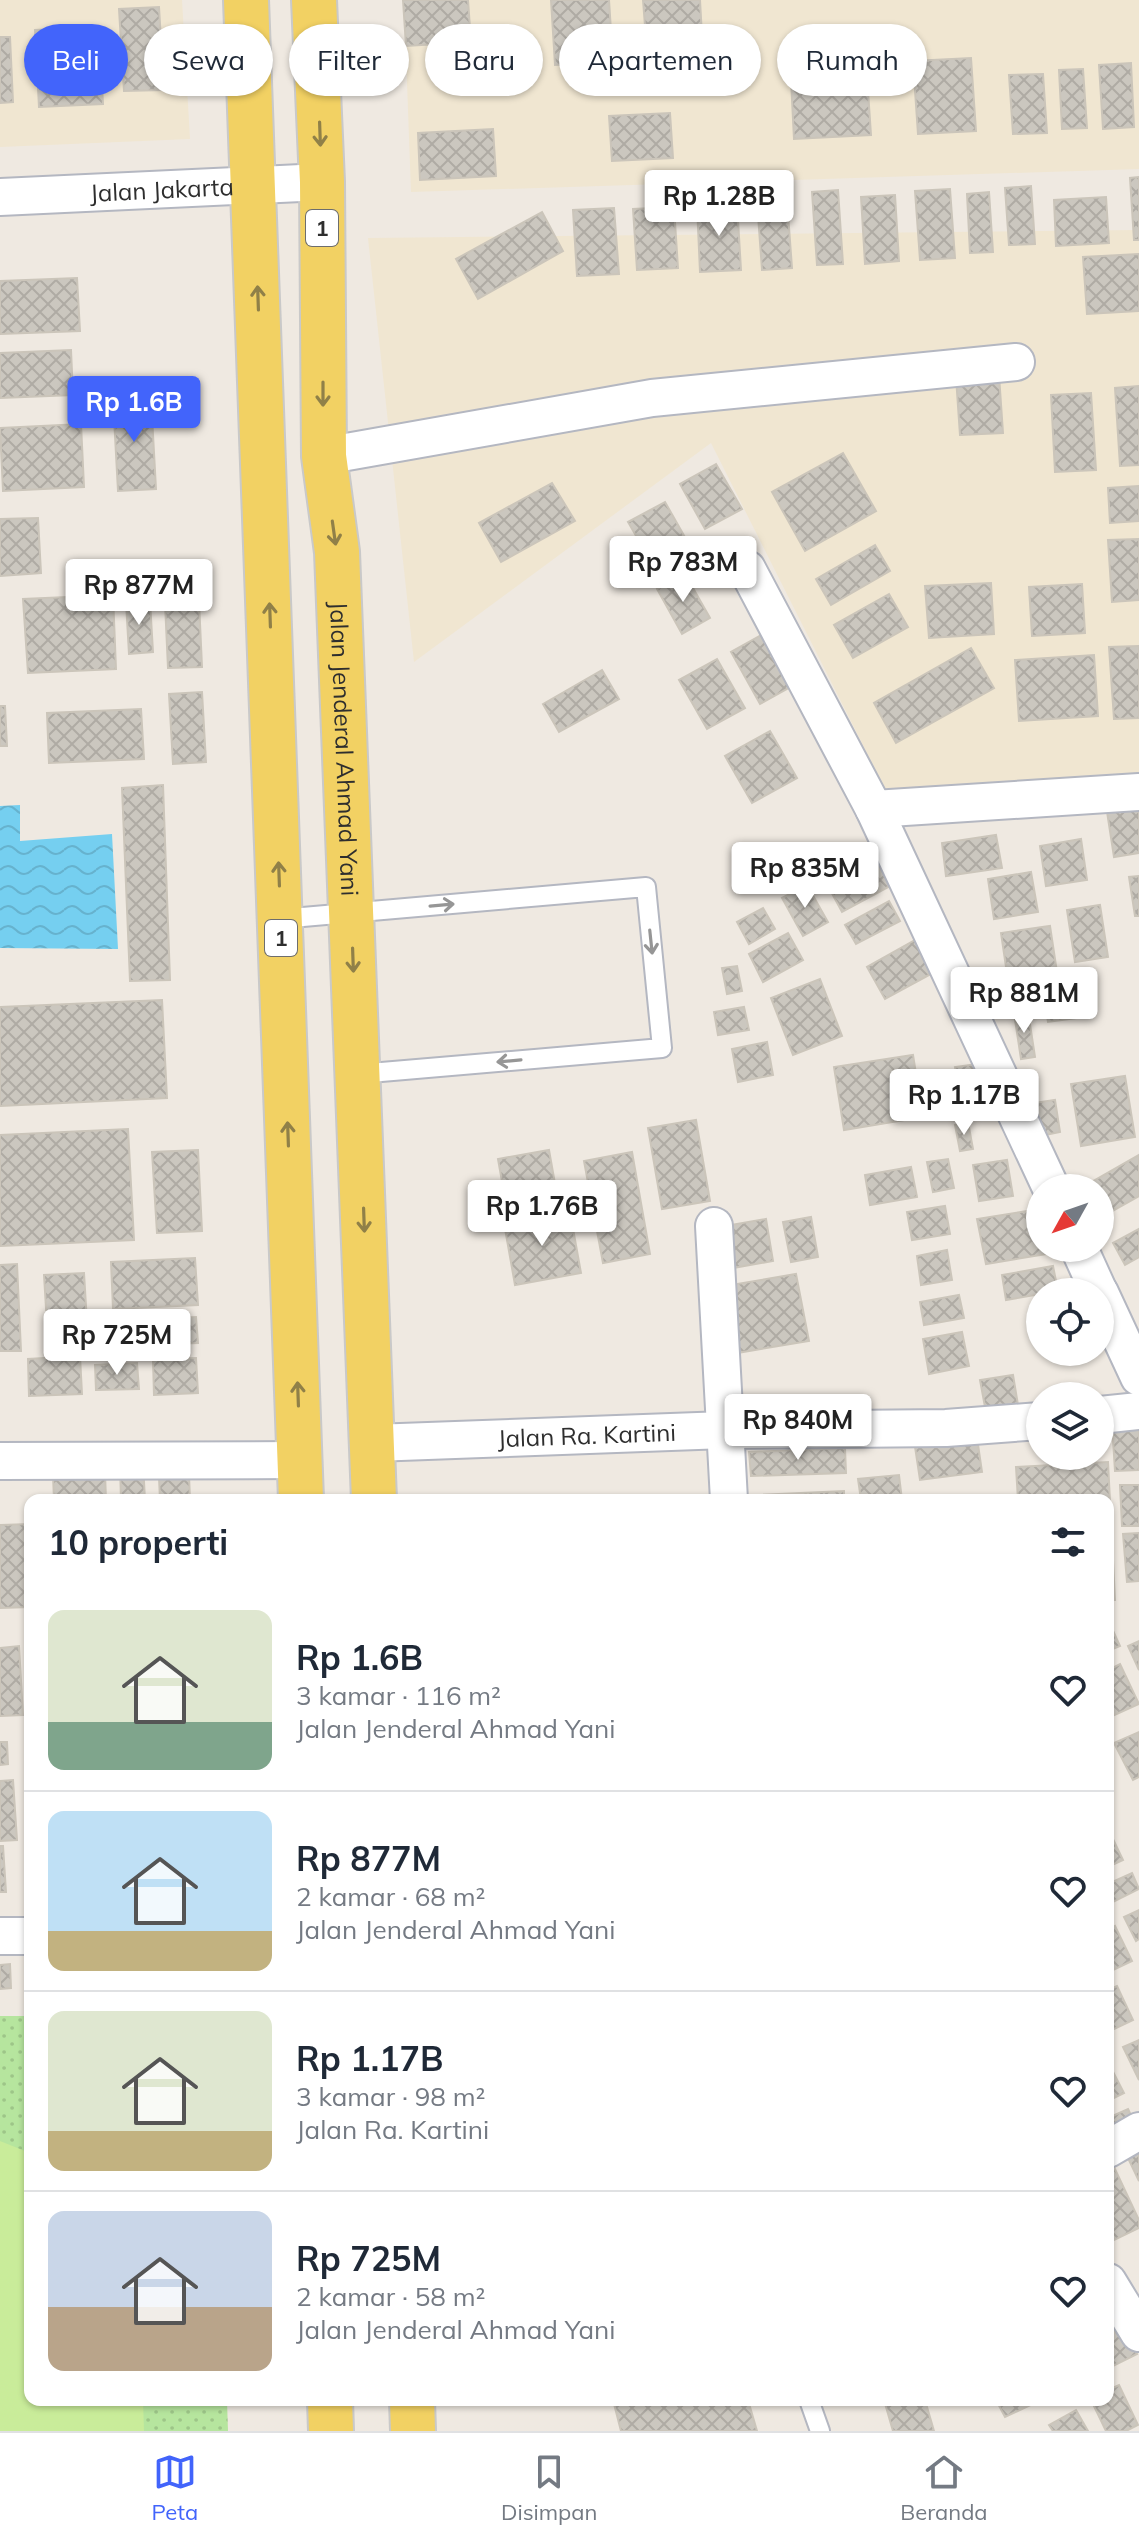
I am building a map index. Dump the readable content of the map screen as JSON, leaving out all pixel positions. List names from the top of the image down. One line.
{"streets":{"main road":["1","Jalan Jenderal Ahmad Yani"],"street":["Jalan Jakarta","Jalan Ra. Kartini"]},"crossings":[["Jalan Jakarta","1"],["Jalan Jakarta","Jalan Jenderal Ahmad Yani"],["Jalan Jenderal Ahmad Yani","Jalan Ra. Kartini"]],"north":"bottom left","page":{"chip":["Beli","Sewa","Filter","Baru","Apartemen","Rumah"],"price":["Rp 1.28B","Rp 1.6B","Rp 783M","Rp 877M","Rp 835M","Rp 881M","Rp 1.17B","Rp 1.76B","Rp 725M","Rp 840M"],"heading":"10 properti","list":[{"name":"Rp 1.6B","note":"3 kamar · 116 m² · Jalan Jenderal Ahmad Yani"},{"name":"Rp 877M","note":"2 kamar · 68 m² · Jalan Jenderal Ahmad Yani"},{"name":"Rp 1.17B","note":"3 kamar · 98 m² · Jalan Ra. Kartini"},{"name":"Rp 725M","note":"2 kamar · 58 m² · Jalan Jenderal Ahmad Yani"}],"tabs":["Peta","Disimpan","Beranda"]}}
